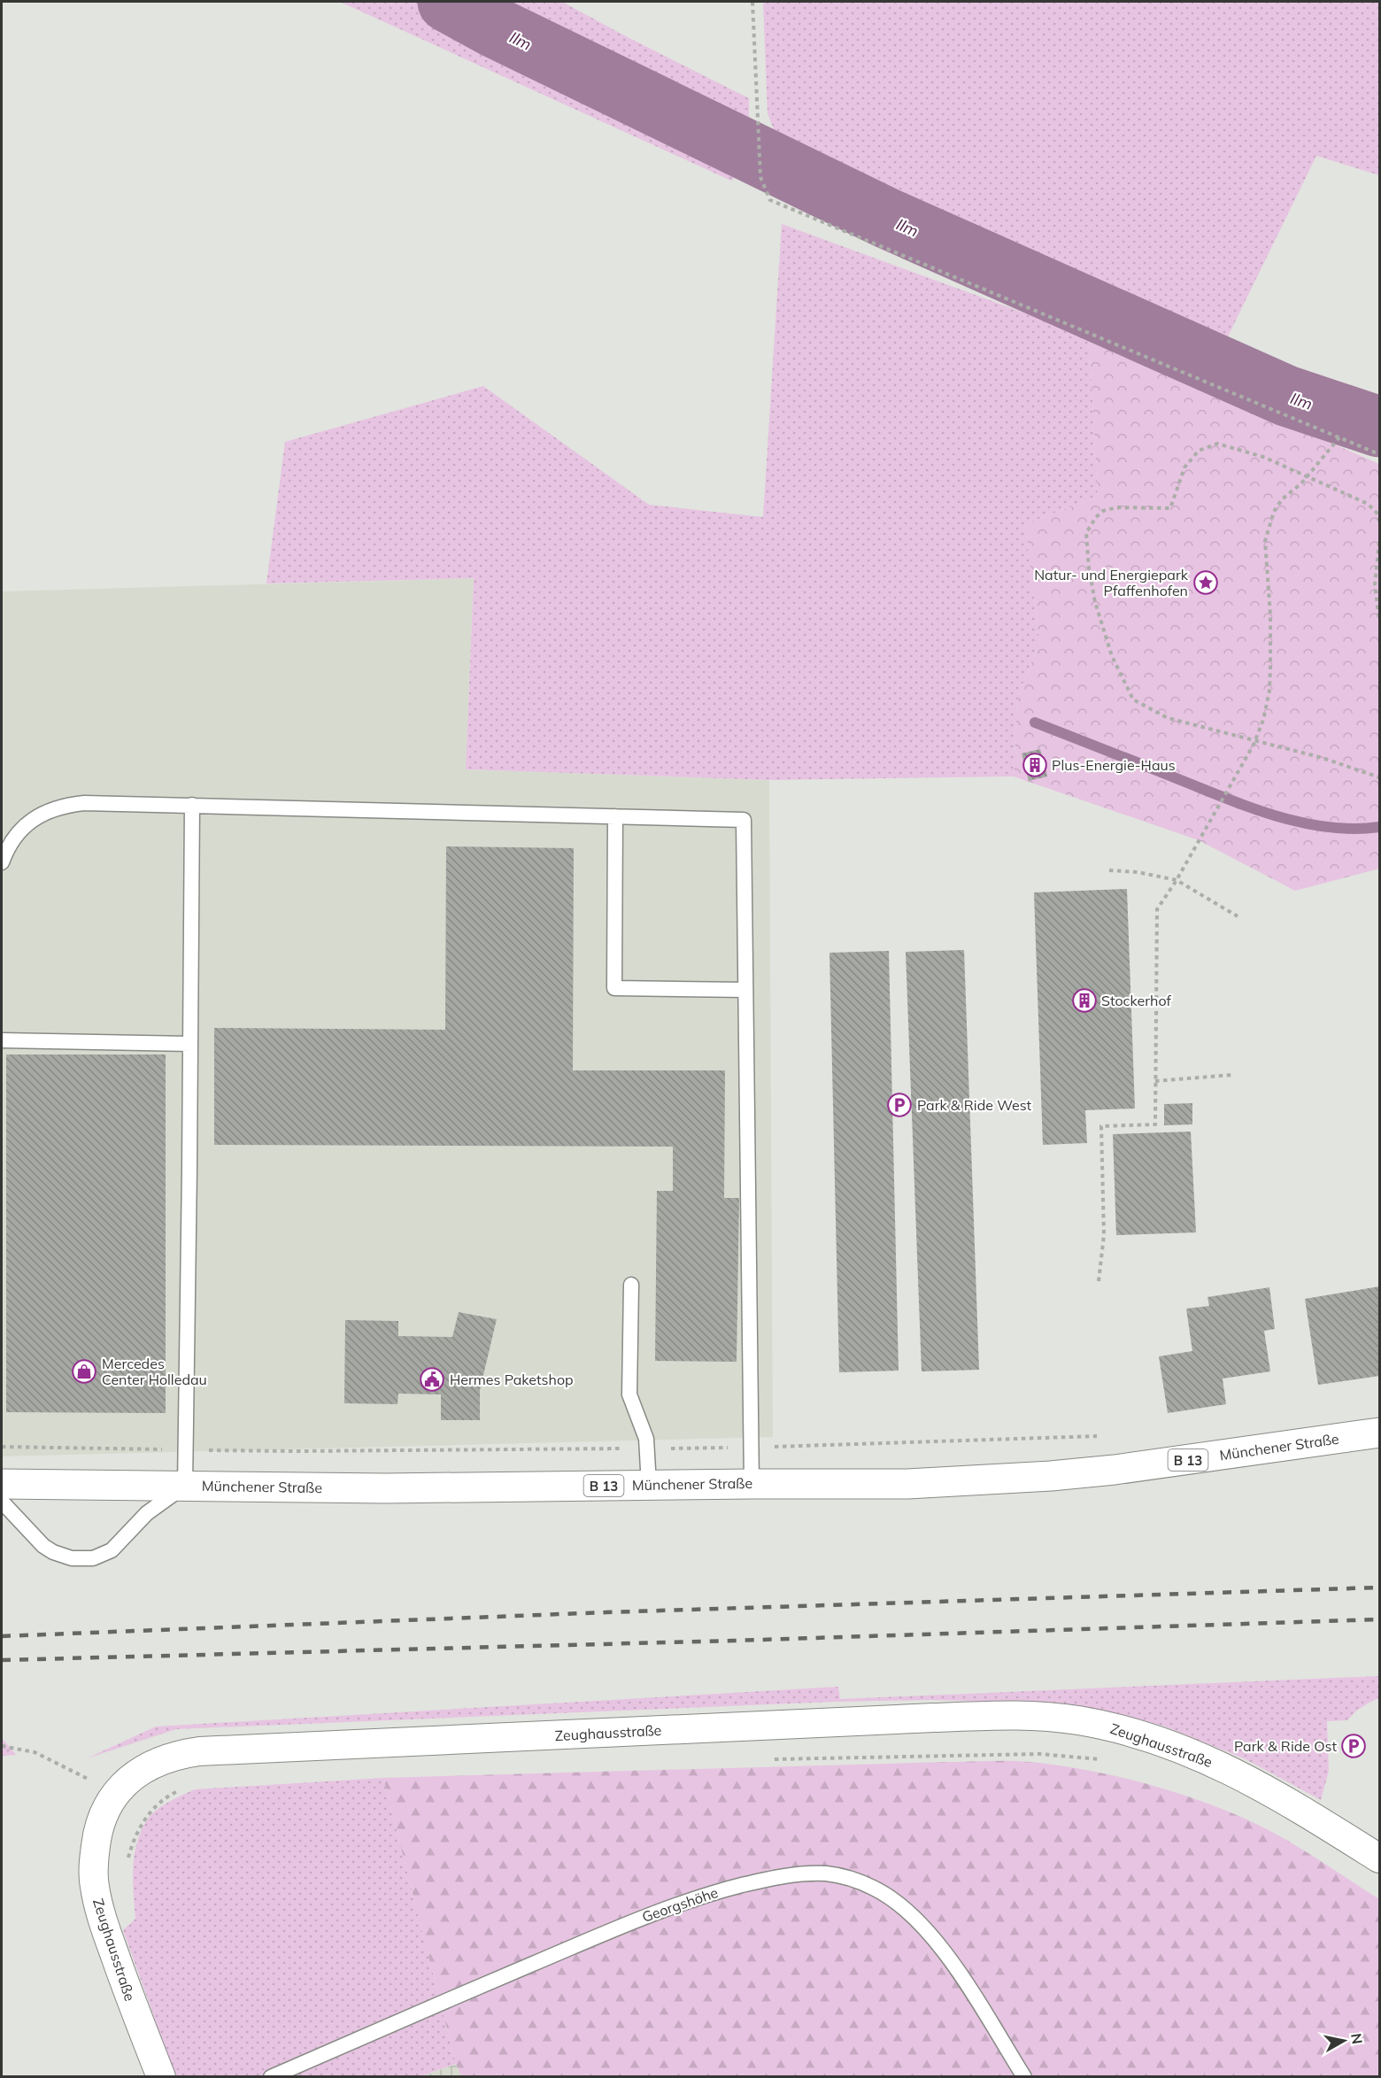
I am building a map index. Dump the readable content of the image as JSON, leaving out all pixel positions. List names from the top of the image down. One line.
{"streets":{"main road":["Münchener Straße","B 13"],"street":["Zeughausstraße"],"lane":["Georgshöhe"]},"water":["Ilm"],"places":{"place":["Natur- und Energiepark Pfaffenhofen"],"building":["Plus-Energie-Haus","Stockerhof"],"parking":["Park & Ride West","Park & Ride Ost"],"shop":["Mercedes Center Holledau"],"public building":["Hermes Paketshop"]},"north":"right"}
